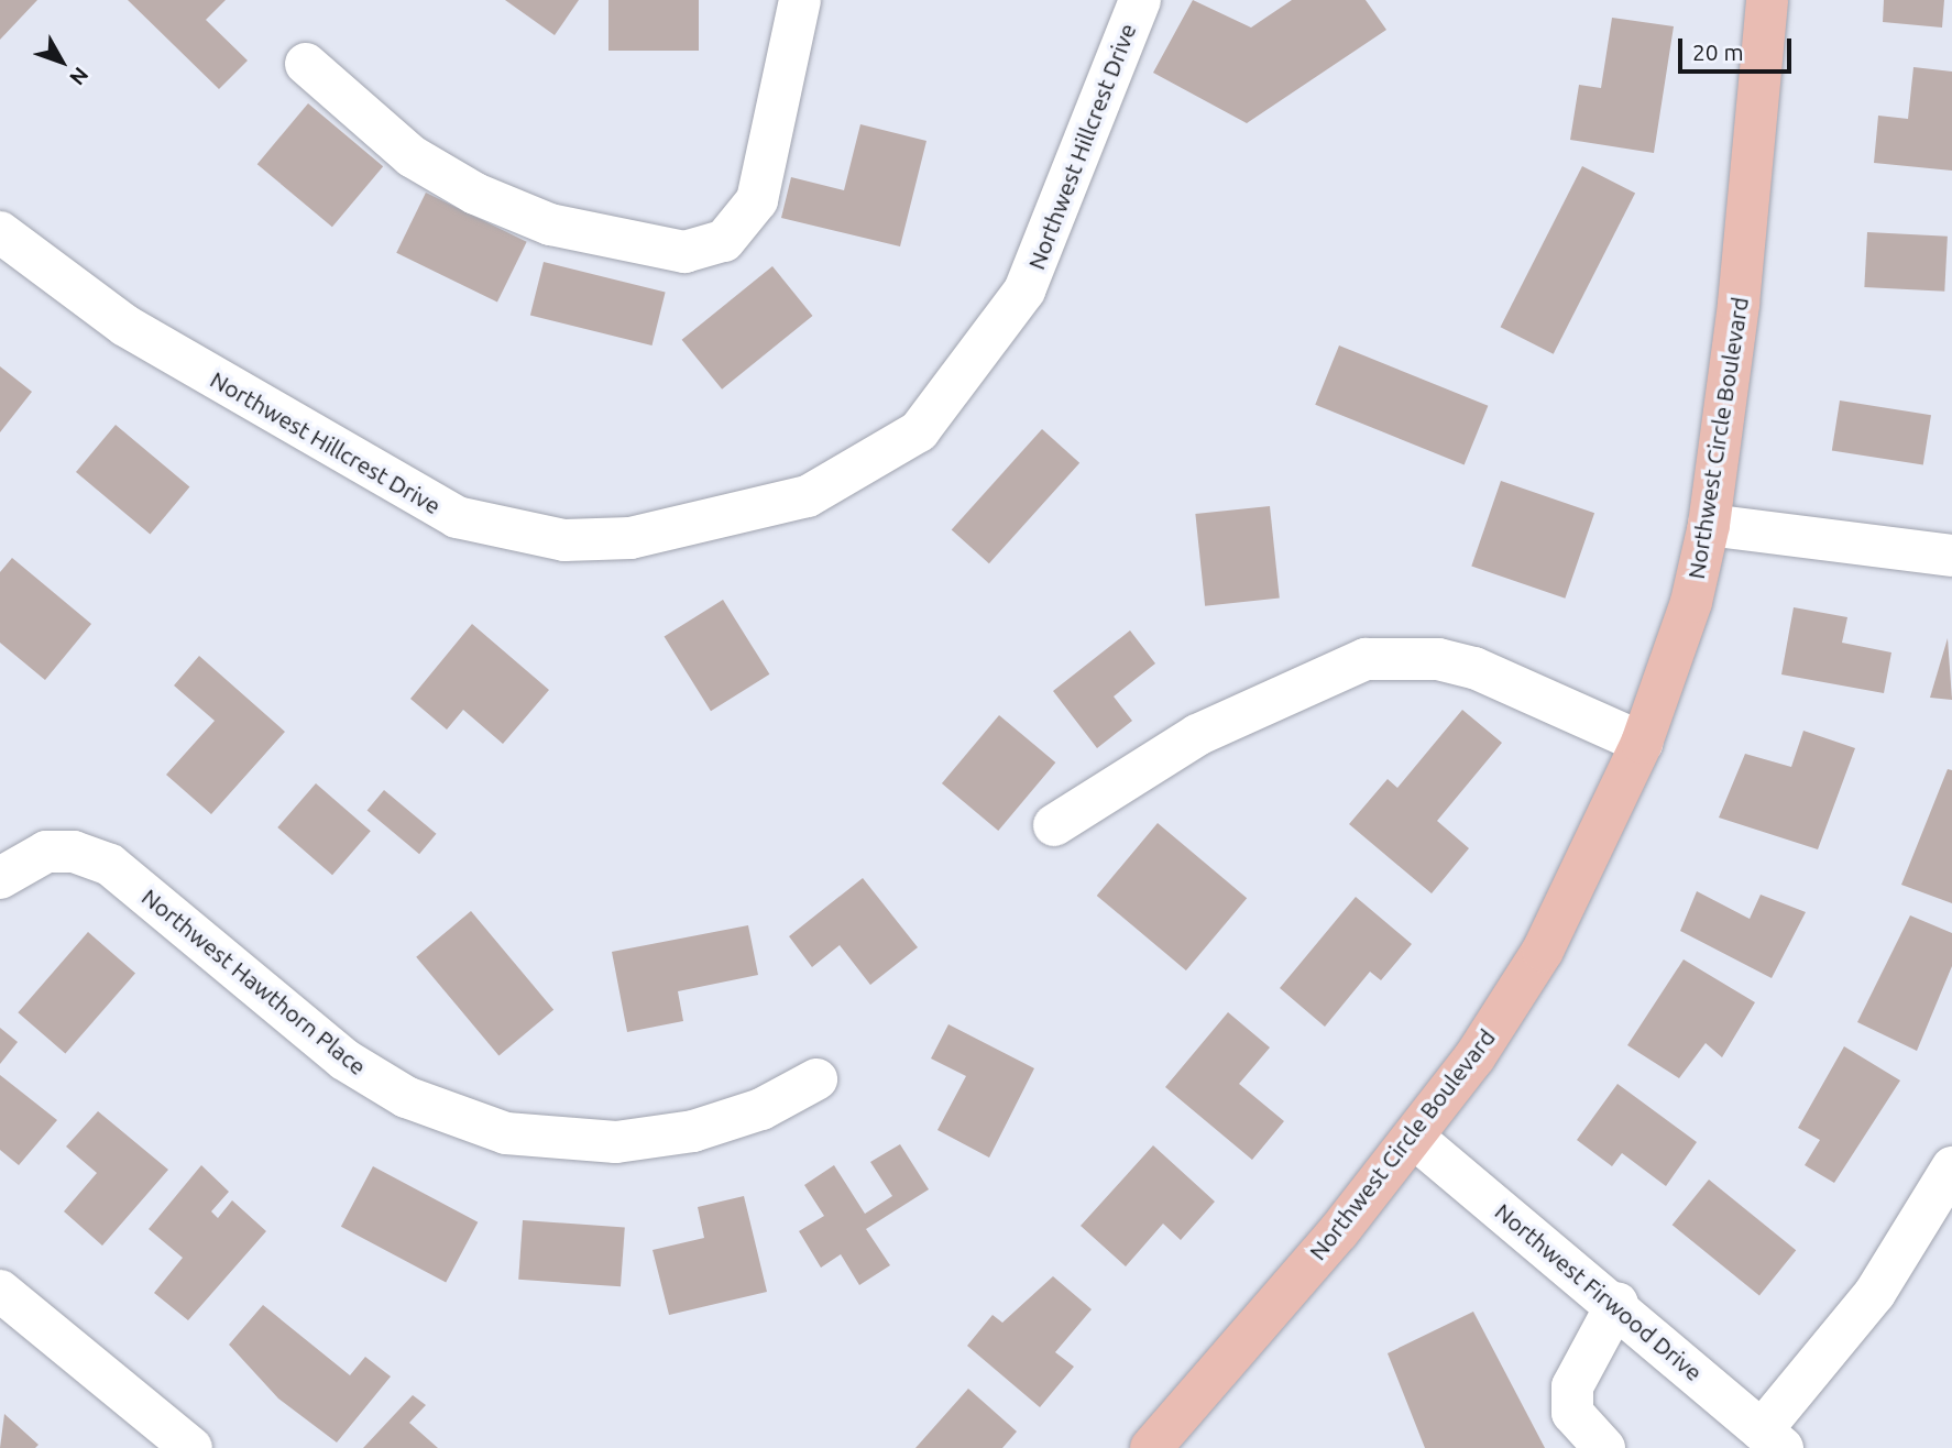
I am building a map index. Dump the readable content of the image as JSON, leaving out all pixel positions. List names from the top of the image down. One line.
{"streets":{"main road":["Northwest Circle Boulevard"],"street":["Northwest Hillcrest Drive","Northwest Hawthorn Place","Northwest Firwood Drive"]},"crossings":[["Northwest Circle Boulevard","Northwest Firwood Drive"]],"scale_bar":"20 m","north":"bottom right"}
